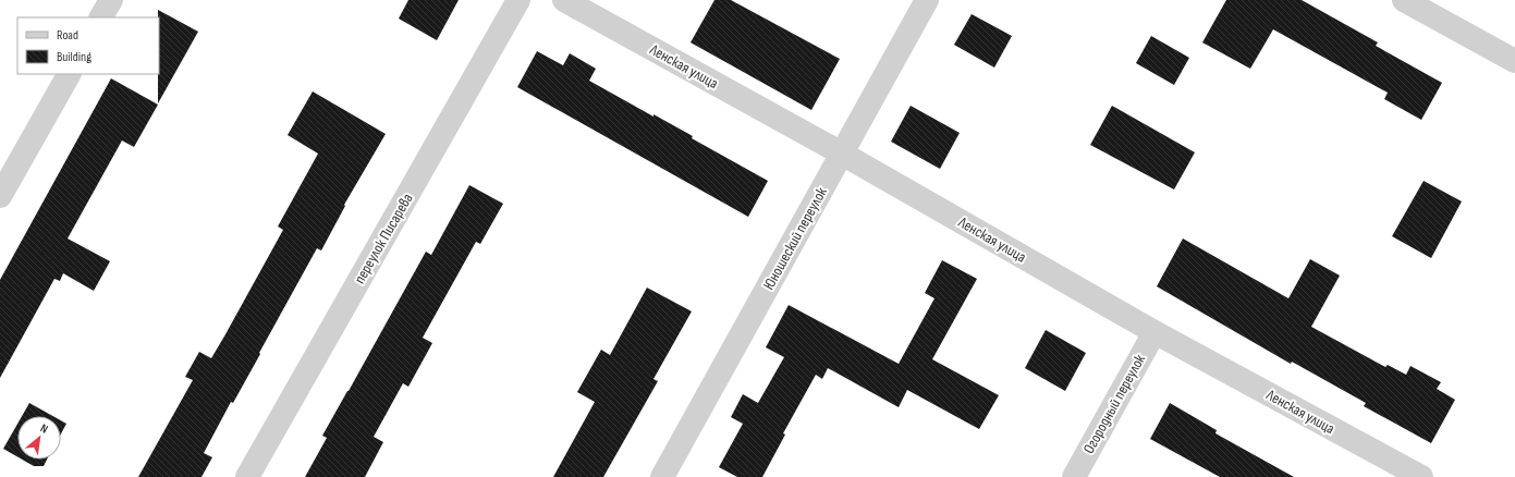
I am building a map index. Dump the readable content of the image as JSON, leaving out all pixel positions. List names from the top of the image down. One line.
{"streets":{"street":["Ленская улица","переулок Писарева","Юношеский переулок","Огородный переулок"]},"crossings":[["Ленская улица","Юношеский переулок"],["Ленская улица","Огородный переулок"]],"legend":["Road","Building"],"north":"top right"}
